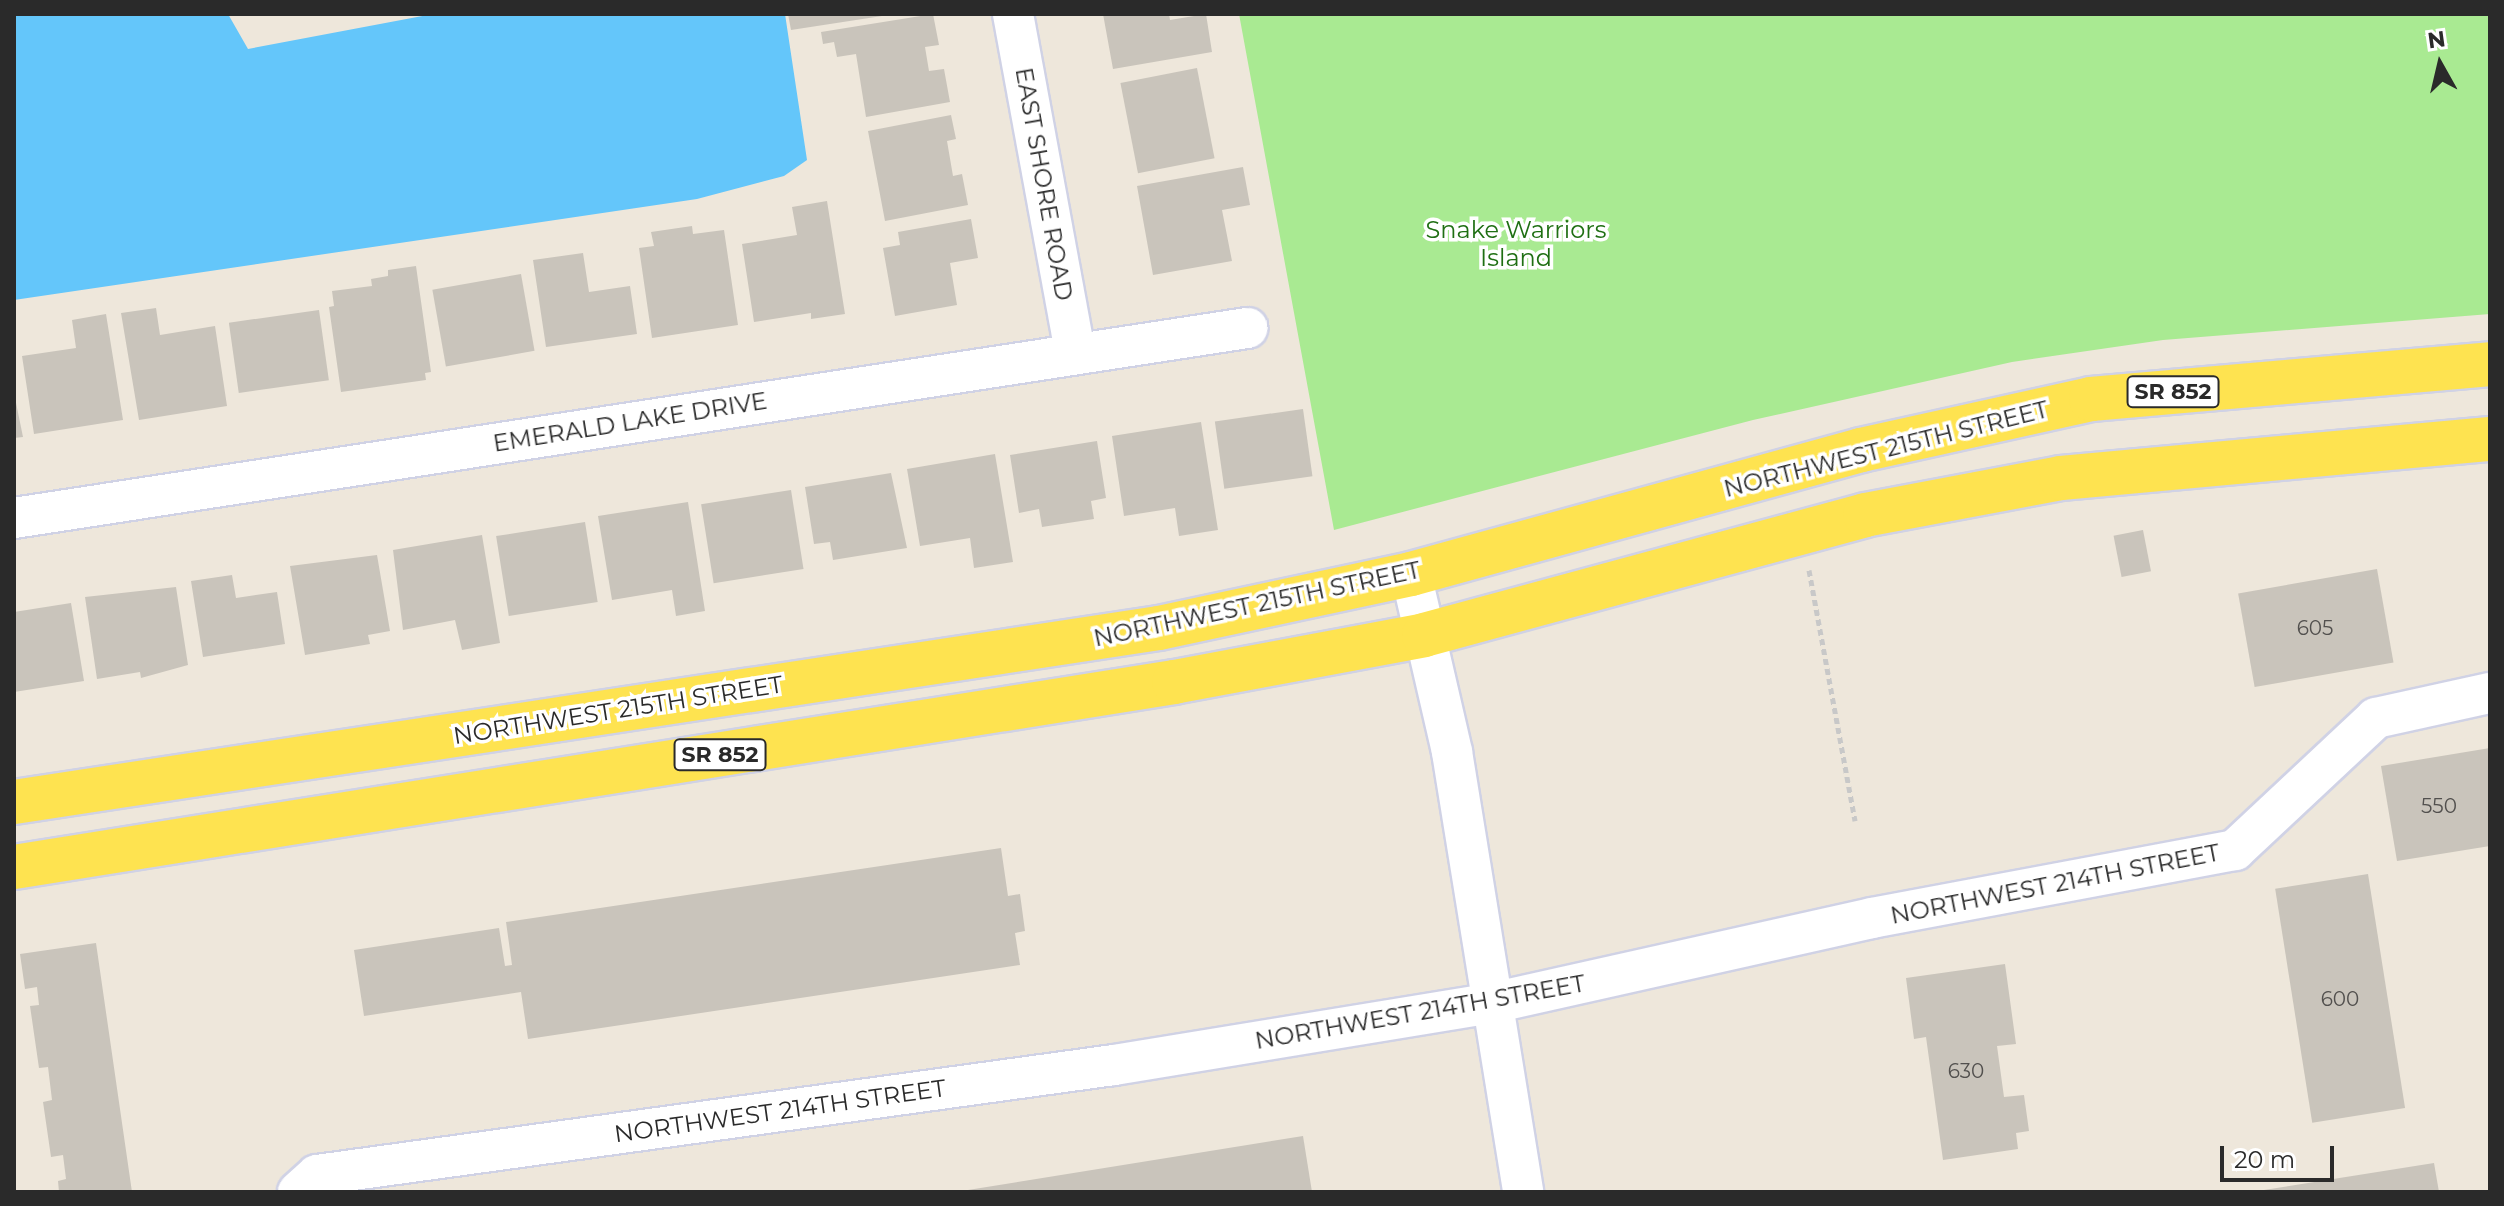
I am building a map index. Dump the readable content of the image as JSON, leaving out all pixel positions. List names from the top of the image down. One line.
{"streets":{"main road":["SR 852","NORTHWEST 215TH STREET"],"street":["EAST SHORE ROAD","EMERALD LAKE DRIVE","NORTHWEST 214TH STREET"]},"crossings":[["EAST SHORE ROAD","EMERALD LAKE DRIVE"]],"parks":["Snake Warriors Island"],"house_numbers":["605","550","600","630"],"scale_bar":"20 m","north":"top"}
